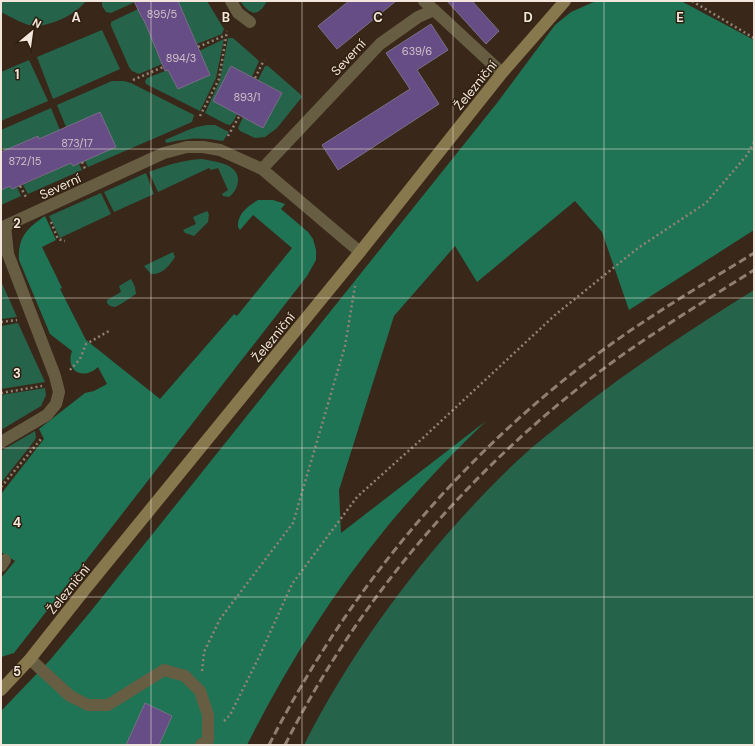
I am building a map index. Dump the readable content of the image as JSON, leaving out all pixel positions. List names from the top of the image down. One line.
{"streets":{"street":["Severní","Železniční"]},"crossings":[["Severní","Železniční"]],"house_numbers":["895/5","639/6","894/3","893/1","873/17","872/15"],"north":"top right","grid":{"columns":["A","B","C","D","E"],"rows":["1","2","3","4","5"]}}
